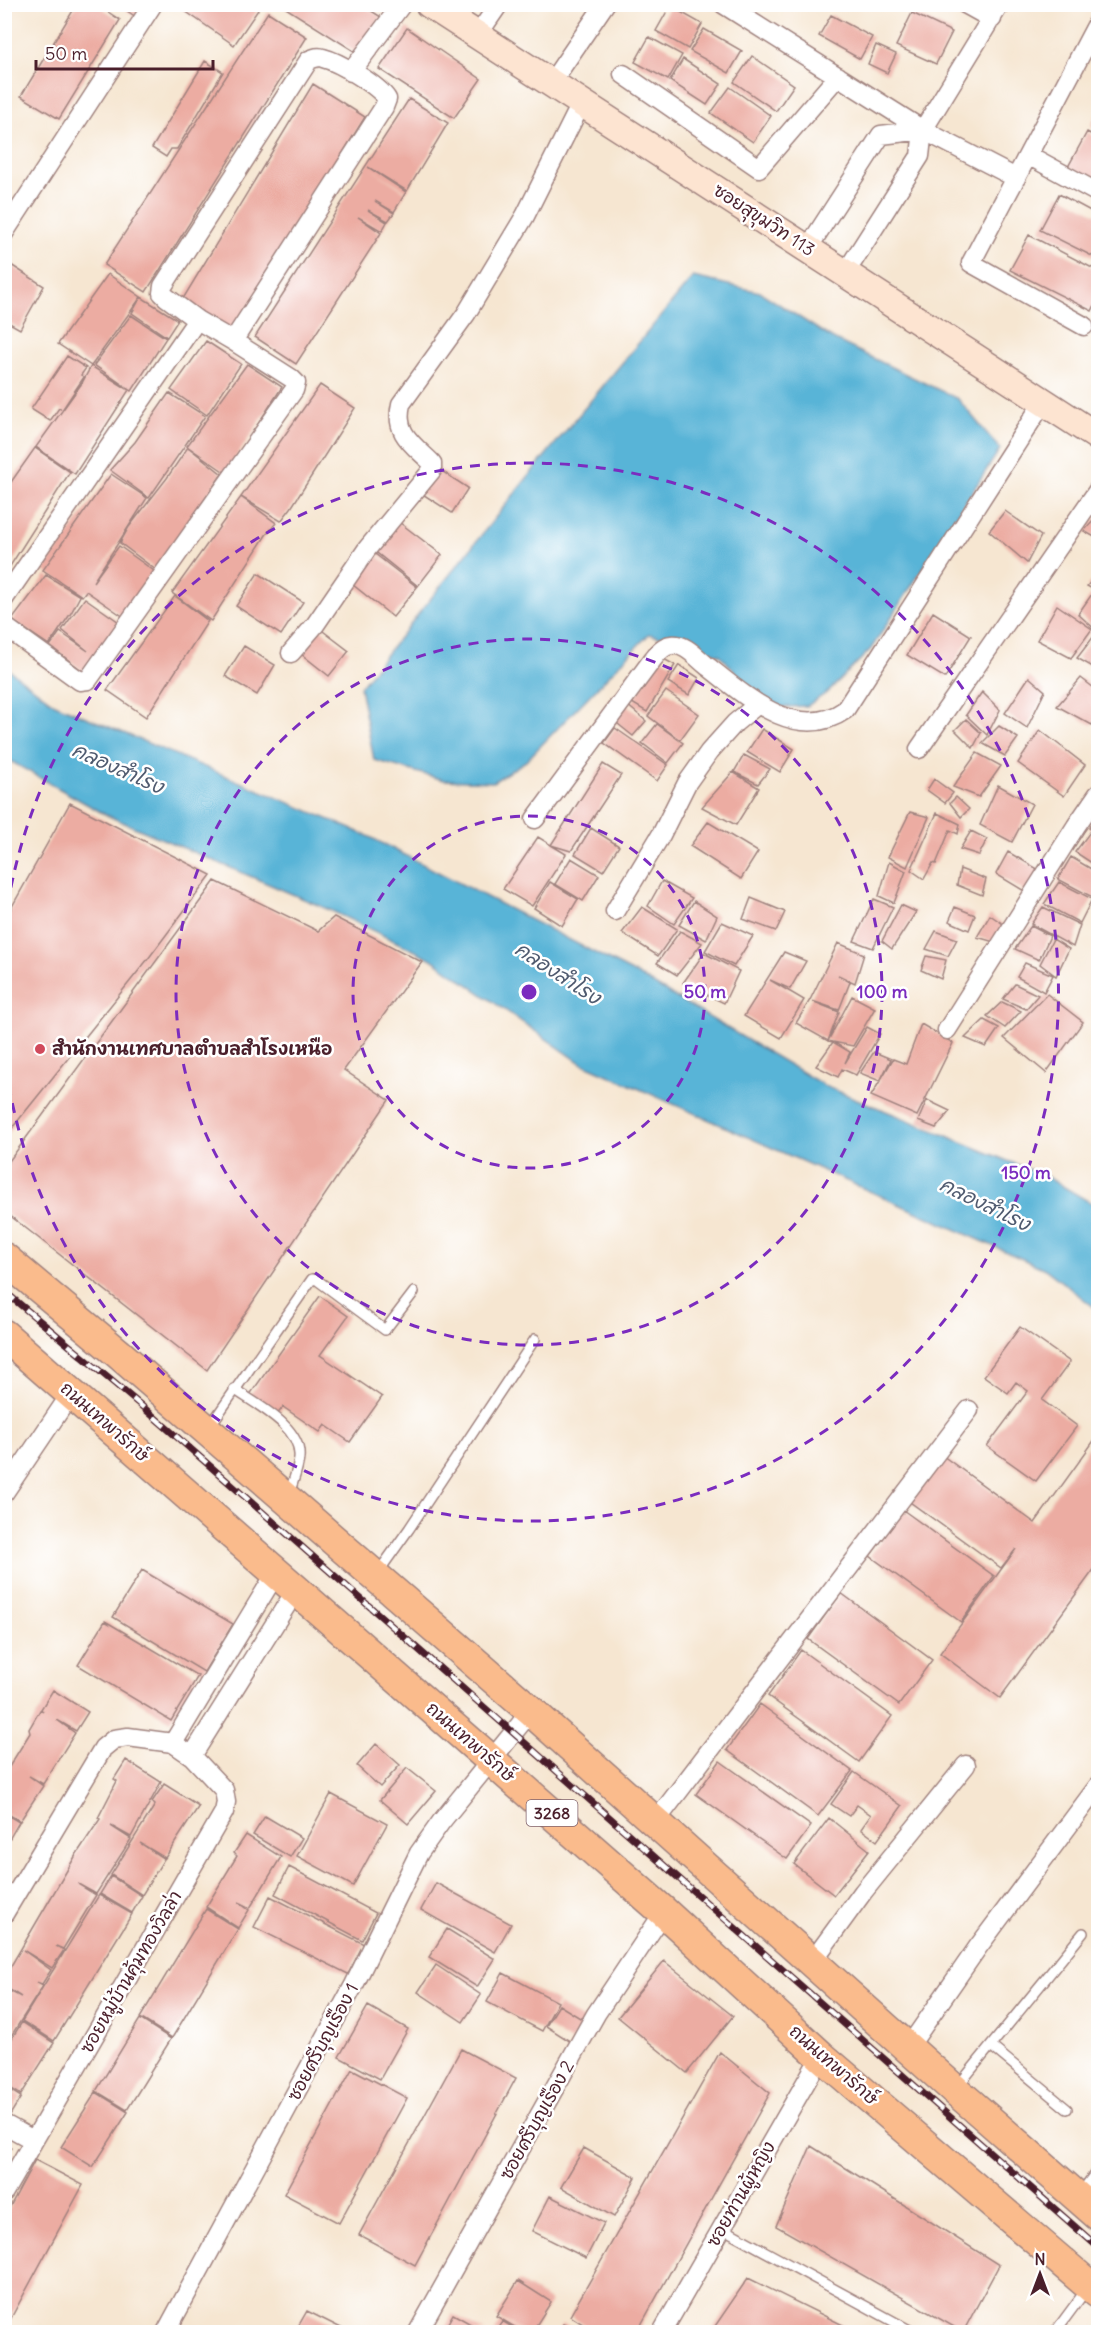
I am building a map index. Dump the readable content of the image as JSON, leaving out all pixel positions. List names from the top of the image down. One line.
{"streets":{"main road":["ซอยสุขุมวิท 113","ถนนเทพารักษ์","3268"],"street":["ซอยหมู่บ้านคุ้มทองวิลล่า","ซอยศรีบุญเรือง 1","ซอยศรีบุญเรือง 2","ซอยท่านผู้หญิง"]},"crossings":[["ถนนเทพารักษ์","ซอยศรีบุญเรือง 1"],["ถนนเทพารักษ์","ซอยศรีบุญเรือง 2"],["ถนนเทพารักษ์","ซอยท่านผู้หญิง"]],"water":["คลองสำโรง"],"places":["สำนักงานเทศบาลตำบลสำโรงเหนือ"],"scale_bar":"50 m","north":"top","rings":["50 m","100 m","150 m"]}
